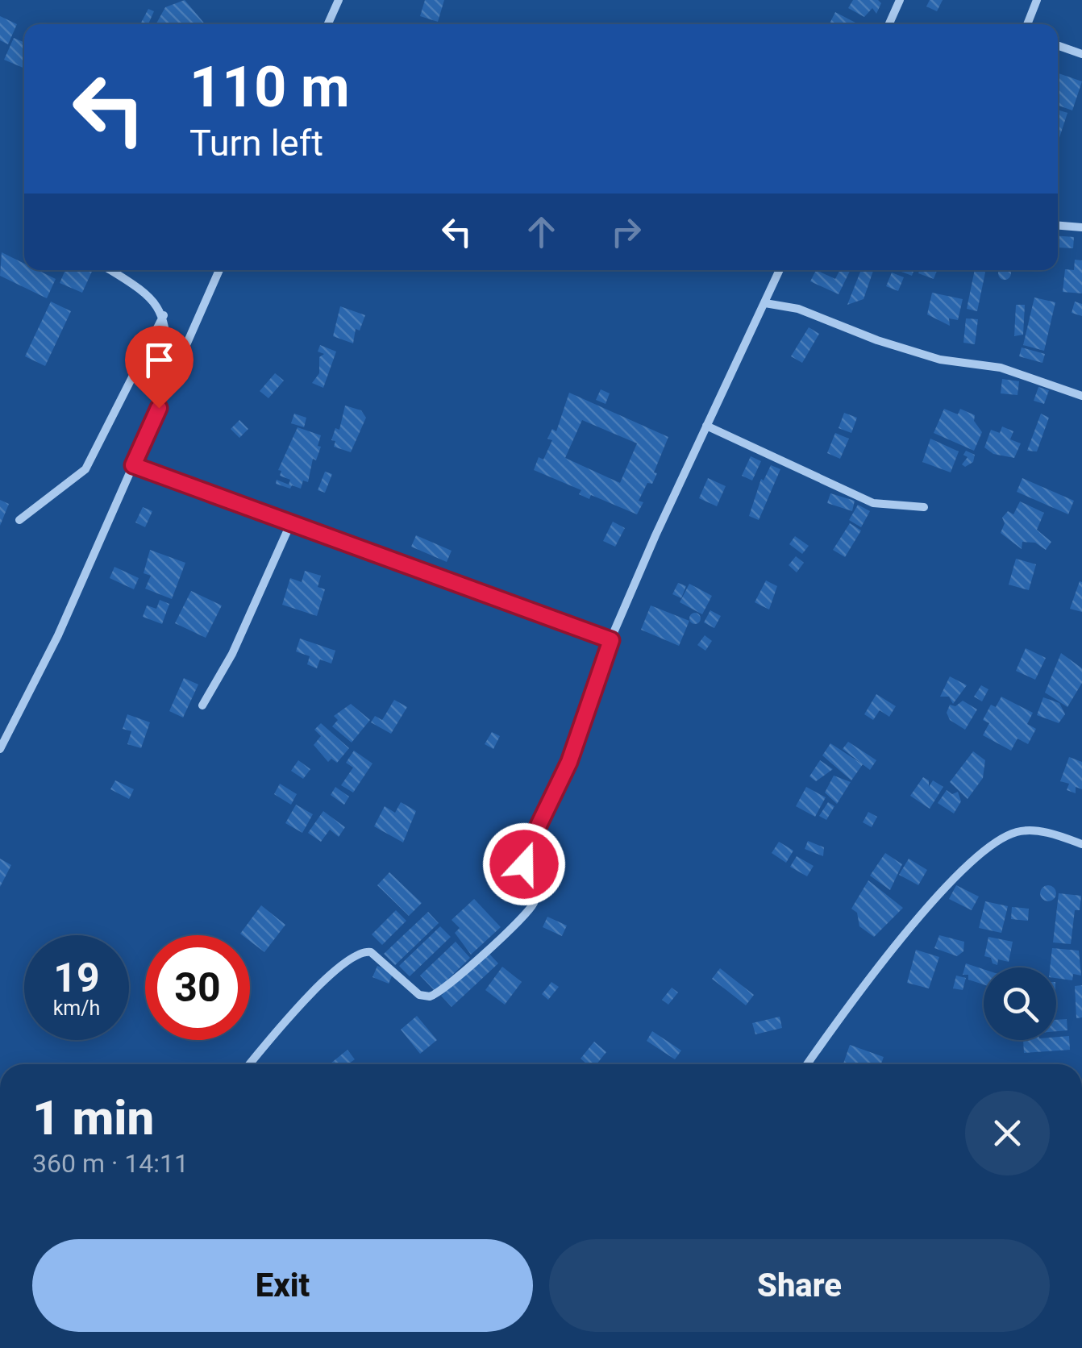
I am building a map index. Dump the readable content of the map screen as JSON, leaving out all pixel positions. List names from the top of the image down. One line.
{"page":{"turn":["110 m","Turn left"],"speed":"19 km/h","limit":"30","heading":["1 min","360 m · 14:11"],"buttons":["Exit","Share"]}}
